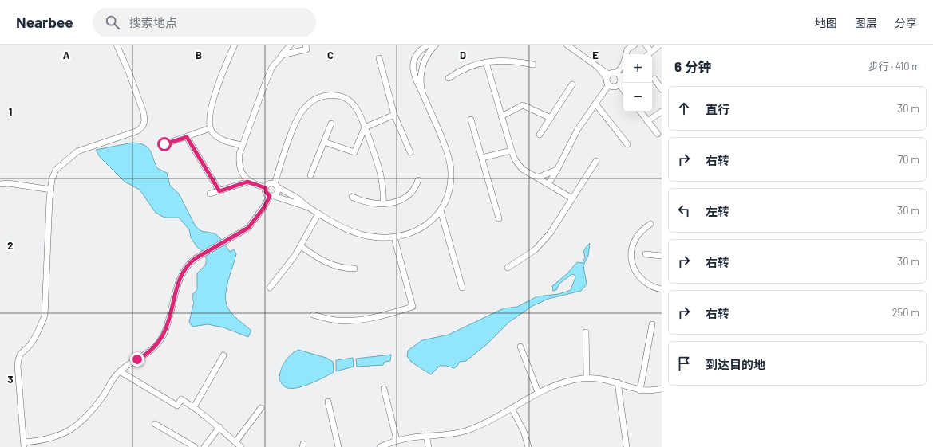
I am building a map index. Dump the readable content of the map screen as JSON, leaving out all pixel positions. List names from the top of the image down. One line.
{"page":{"header":"Nearbee","search":"搜索地点","nav":["地图","图层","分享"],"heading":["6 分钟","步行 · 410 m"],"map_buttons":["+","−"],"list":[["直行","30 m"],["右转","70 m"],["左转","30 m"],["右转","30 m"],["右转","250 m"],"到达目的地"]},"grid":{"columns":["A","B","C","D","E"],"rows":["1","2","3"]}}
